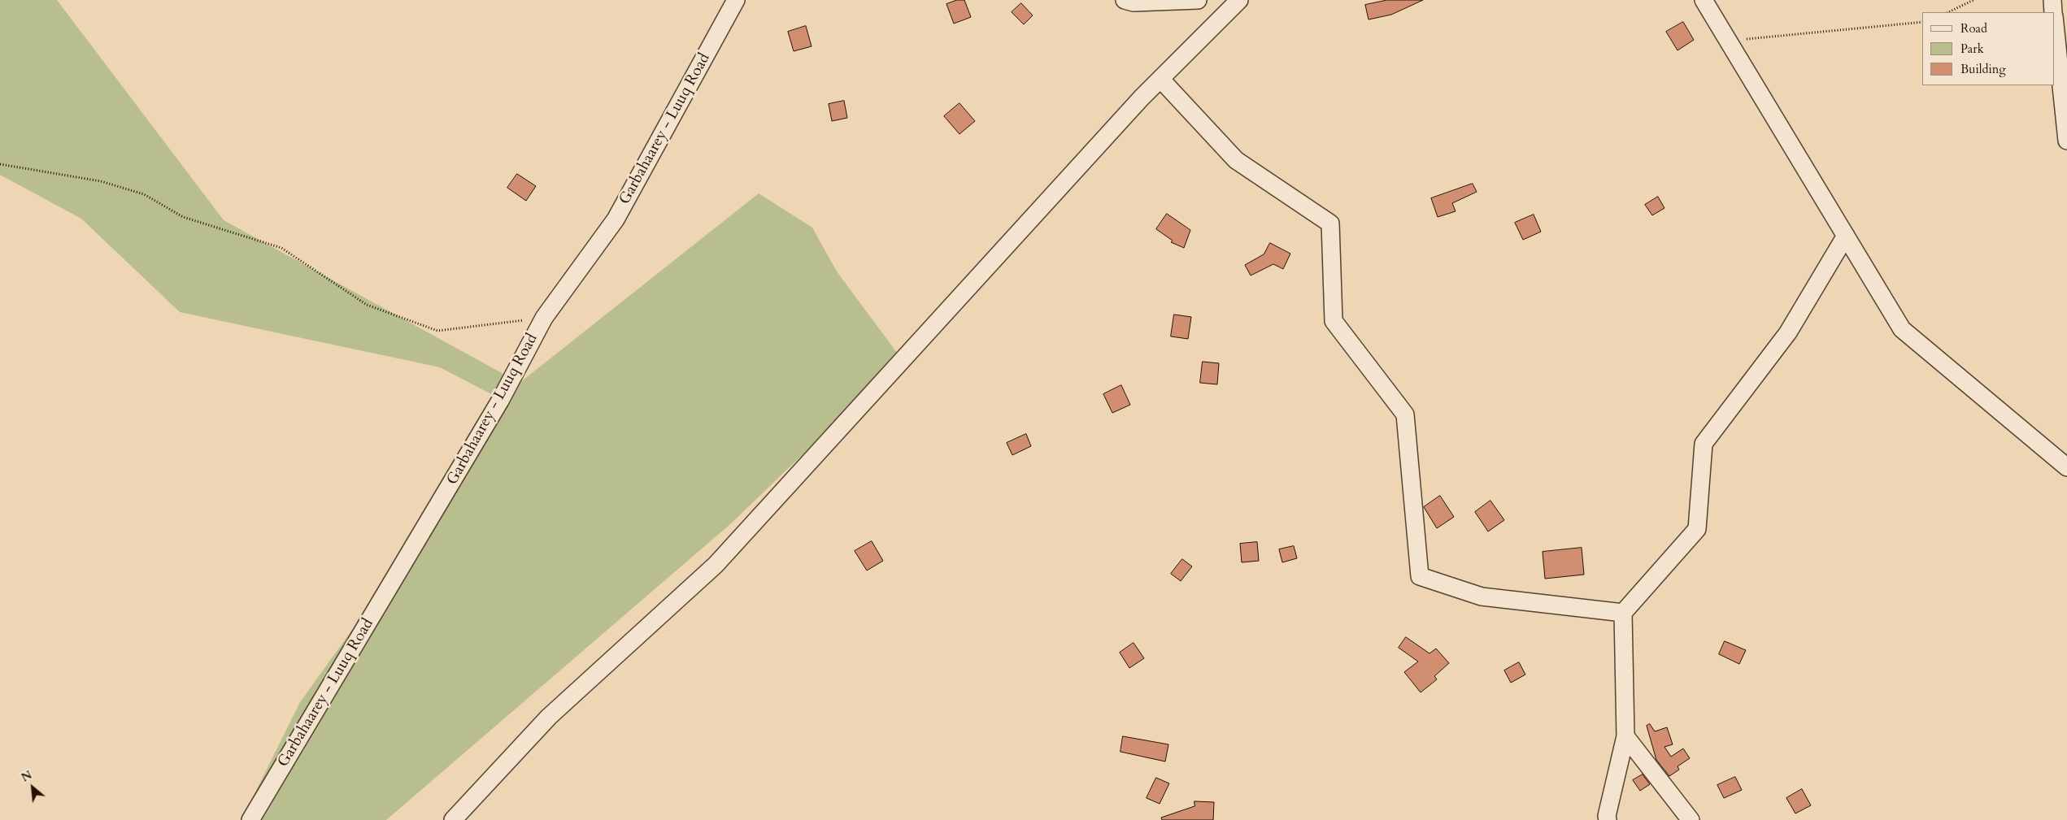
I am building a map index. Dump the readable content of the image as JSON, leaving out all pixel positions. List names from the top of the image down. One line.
{"streets":{"street":["Garbahaarey - Luuq Road"]},"legend":["Road","Park","Building"],"north":"top left"}
